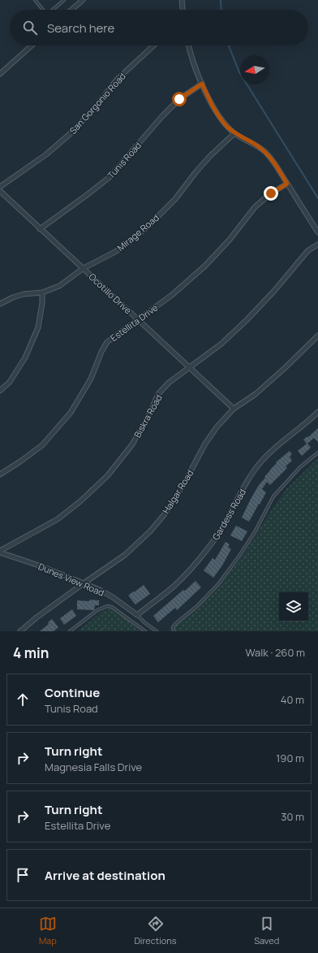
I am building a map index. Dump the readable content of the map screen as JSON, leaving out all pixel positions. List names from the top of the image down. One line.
{"streets":{"street":["San Gorgonio Road","Tunis Road","Mirage Road","Ocotillo Drive","Estellita Drive","Biskra Road","Halgar Road","Gardess Road","Dunes View Road"]},"crossings":[["Tunis Road","Ocotillo Drive"],["Mirage Road","Ocotillo Drive"],["Ocotillo Drive","Estellita Drive"],["Ocotillo Drive","Biskra Road"],["Ocotillo Drive","Halgar Road"],["Biskra Road","Dunes View Road"],["Halgar Road","Dunes View Road"],["Gardess Road","Dunes View Road"]],"north":"left","page":{"search":"Search here","heading":["4 min","Walk · 260 m"],"list":[["Continue","Tunis Road","40 m"],["Turn right","Magnesia Falls Drive","190 m"],["Turn right","Estellita Drive","30 m"],"Arrive at destination"],"nav":["Map","Directions","Saved"]}}
